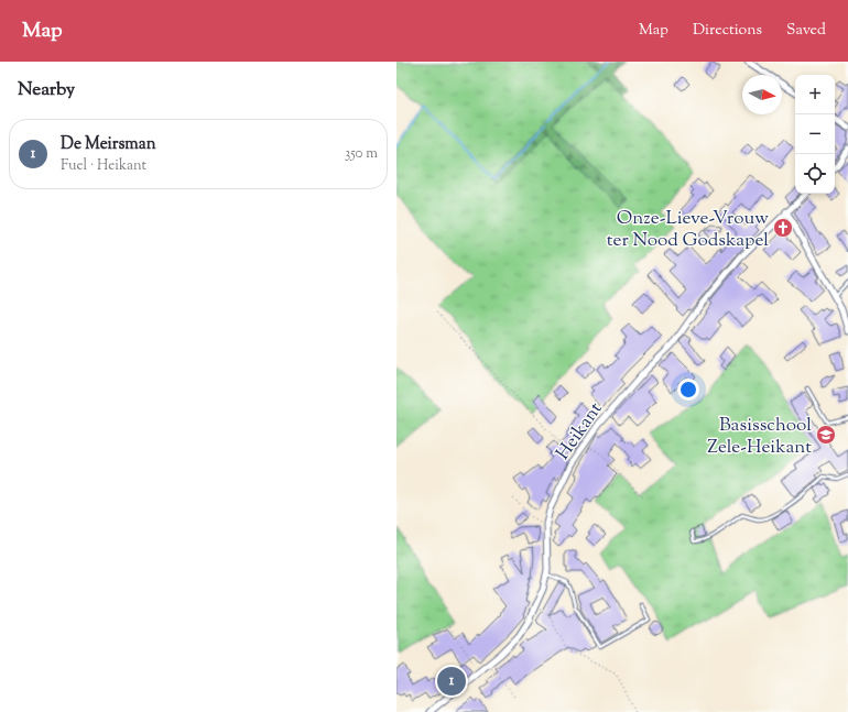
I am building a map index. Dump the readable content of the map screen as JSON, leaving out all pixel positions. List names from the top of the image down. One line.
{"streets":{"street":["Heikant"]},"places":{"church":["Onze-Lieve-Vrouw ter Nood Godskapel"],"school or university":["Basisschool Zele-Heikant"]},"north":"right","page":{"header":"Map","nav":["Map","Directions","Saved"],"heading":"Nearby","map_buttons":["+","−"],"list":[{"mark":"1","name":"De Meirsman","note":"Fuel · Heikant","value":"350 m"}],"pins":"1"}}
